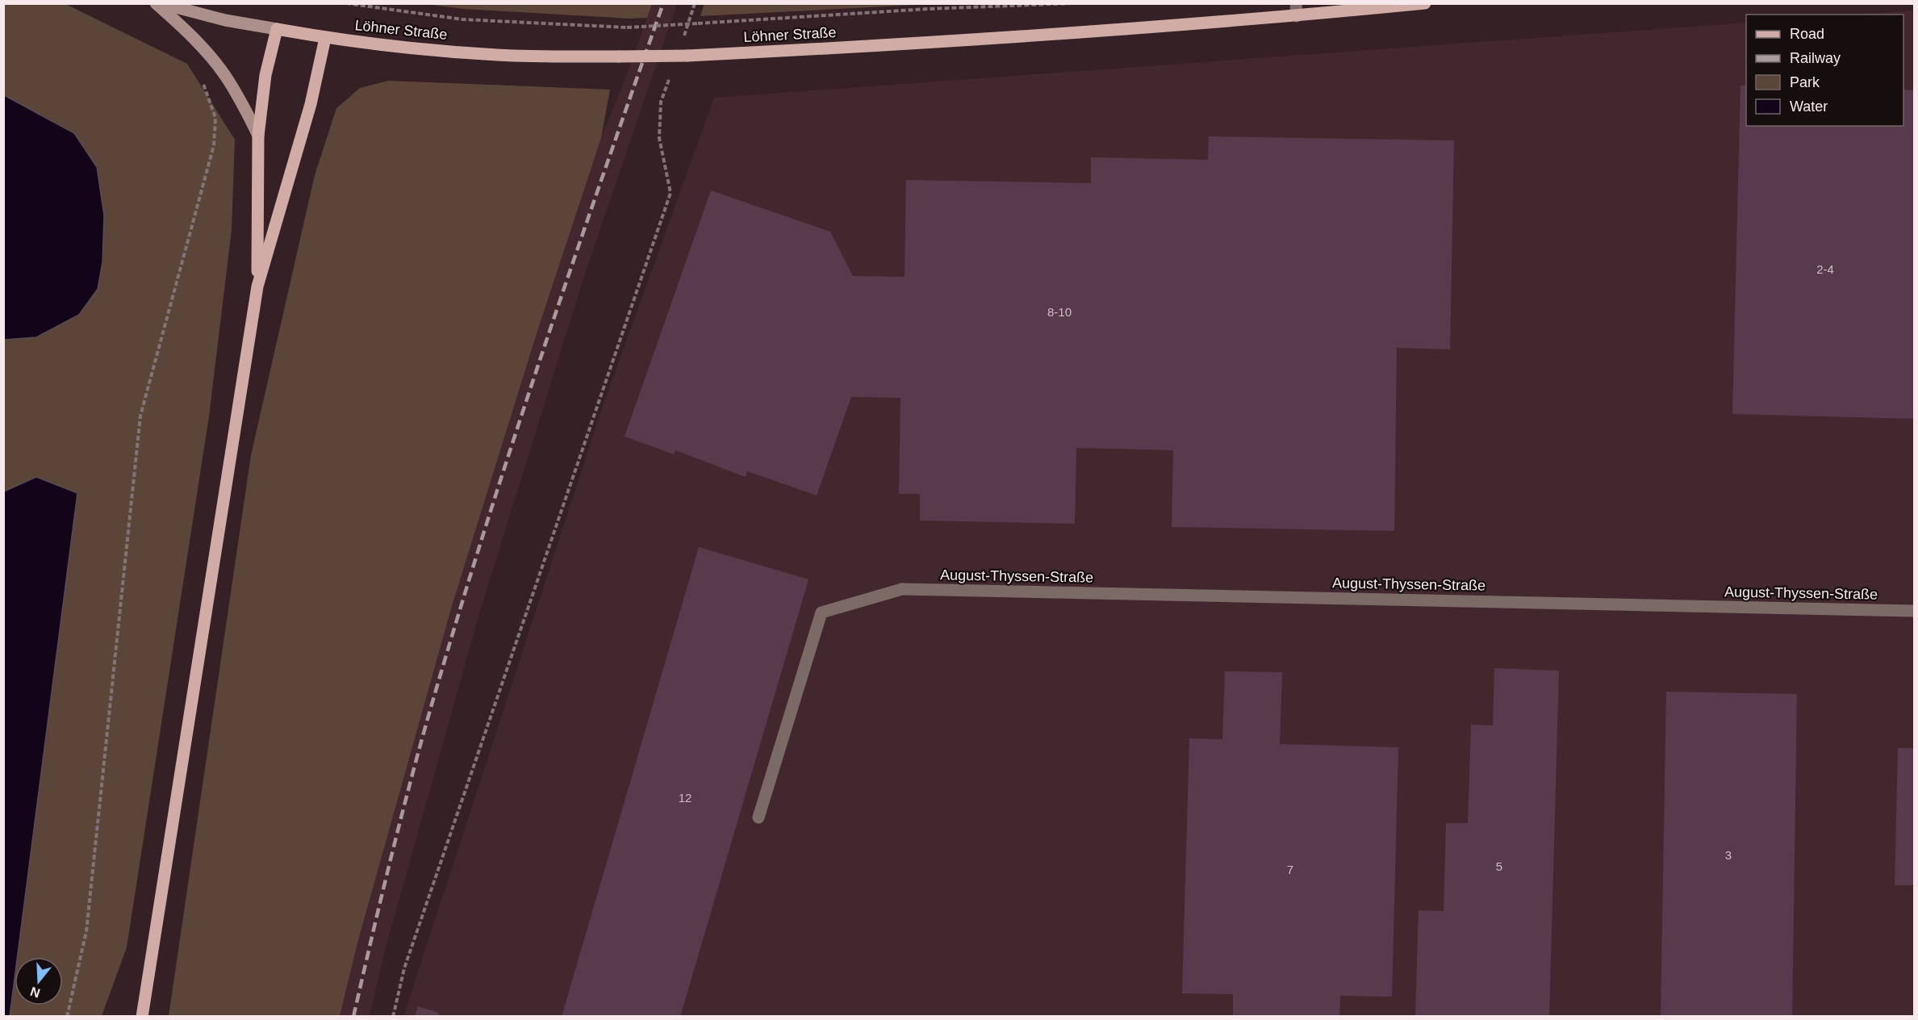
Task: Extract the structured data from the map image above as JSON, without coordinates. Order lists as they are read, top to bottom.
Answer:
{
  "streets": {
    "main road": ["Löhner Straße"],
    "street": ["August-Thyssen-Straße"]
  },
  "house_numbers": [
    "2-4",
    "8-10",
    "12",
    "3",
    "5",
    "7"
  ],
  "legend": [
    "Road",
    "Railway",
    "Park",
    "Water"
  ],
  "north": "bottom"
}
